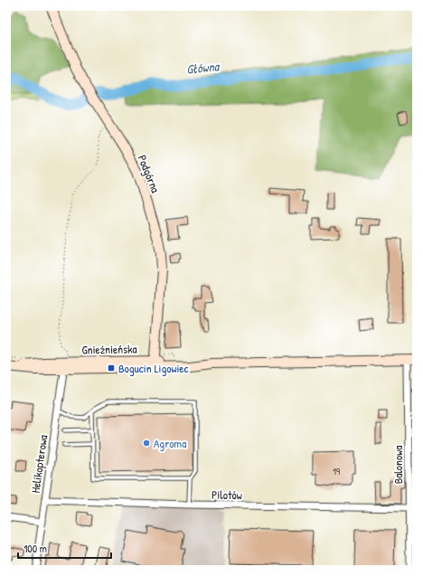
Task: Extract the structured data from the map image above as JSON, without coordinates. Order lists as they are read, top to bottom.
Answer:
{
  "streets": {
    "main road": ["Podgórna", "Gnieźnieńska"],
    "street": ["Helikopterowa", "Balonowa", "Pilotów"]
  },
  "crossings": [
    ["Podgórna", "Gnieźnieńska"],
    ["Gnieźnieńska", "Helikopterowa"],
    ["Gnieźnieńska", "Balonowa"],
    ["Helikopterowa", "Pilotów"],
    ["Balonowa", "Pilotów"]
  ],
  "water": ["Główna"],
  "places": {
    "transit": ["Bogucin Ligowiec"],
    "other": ["Agroma"]
  },
  "house_numbers": ["19"],
  "scale_bar": "100 m"
}
